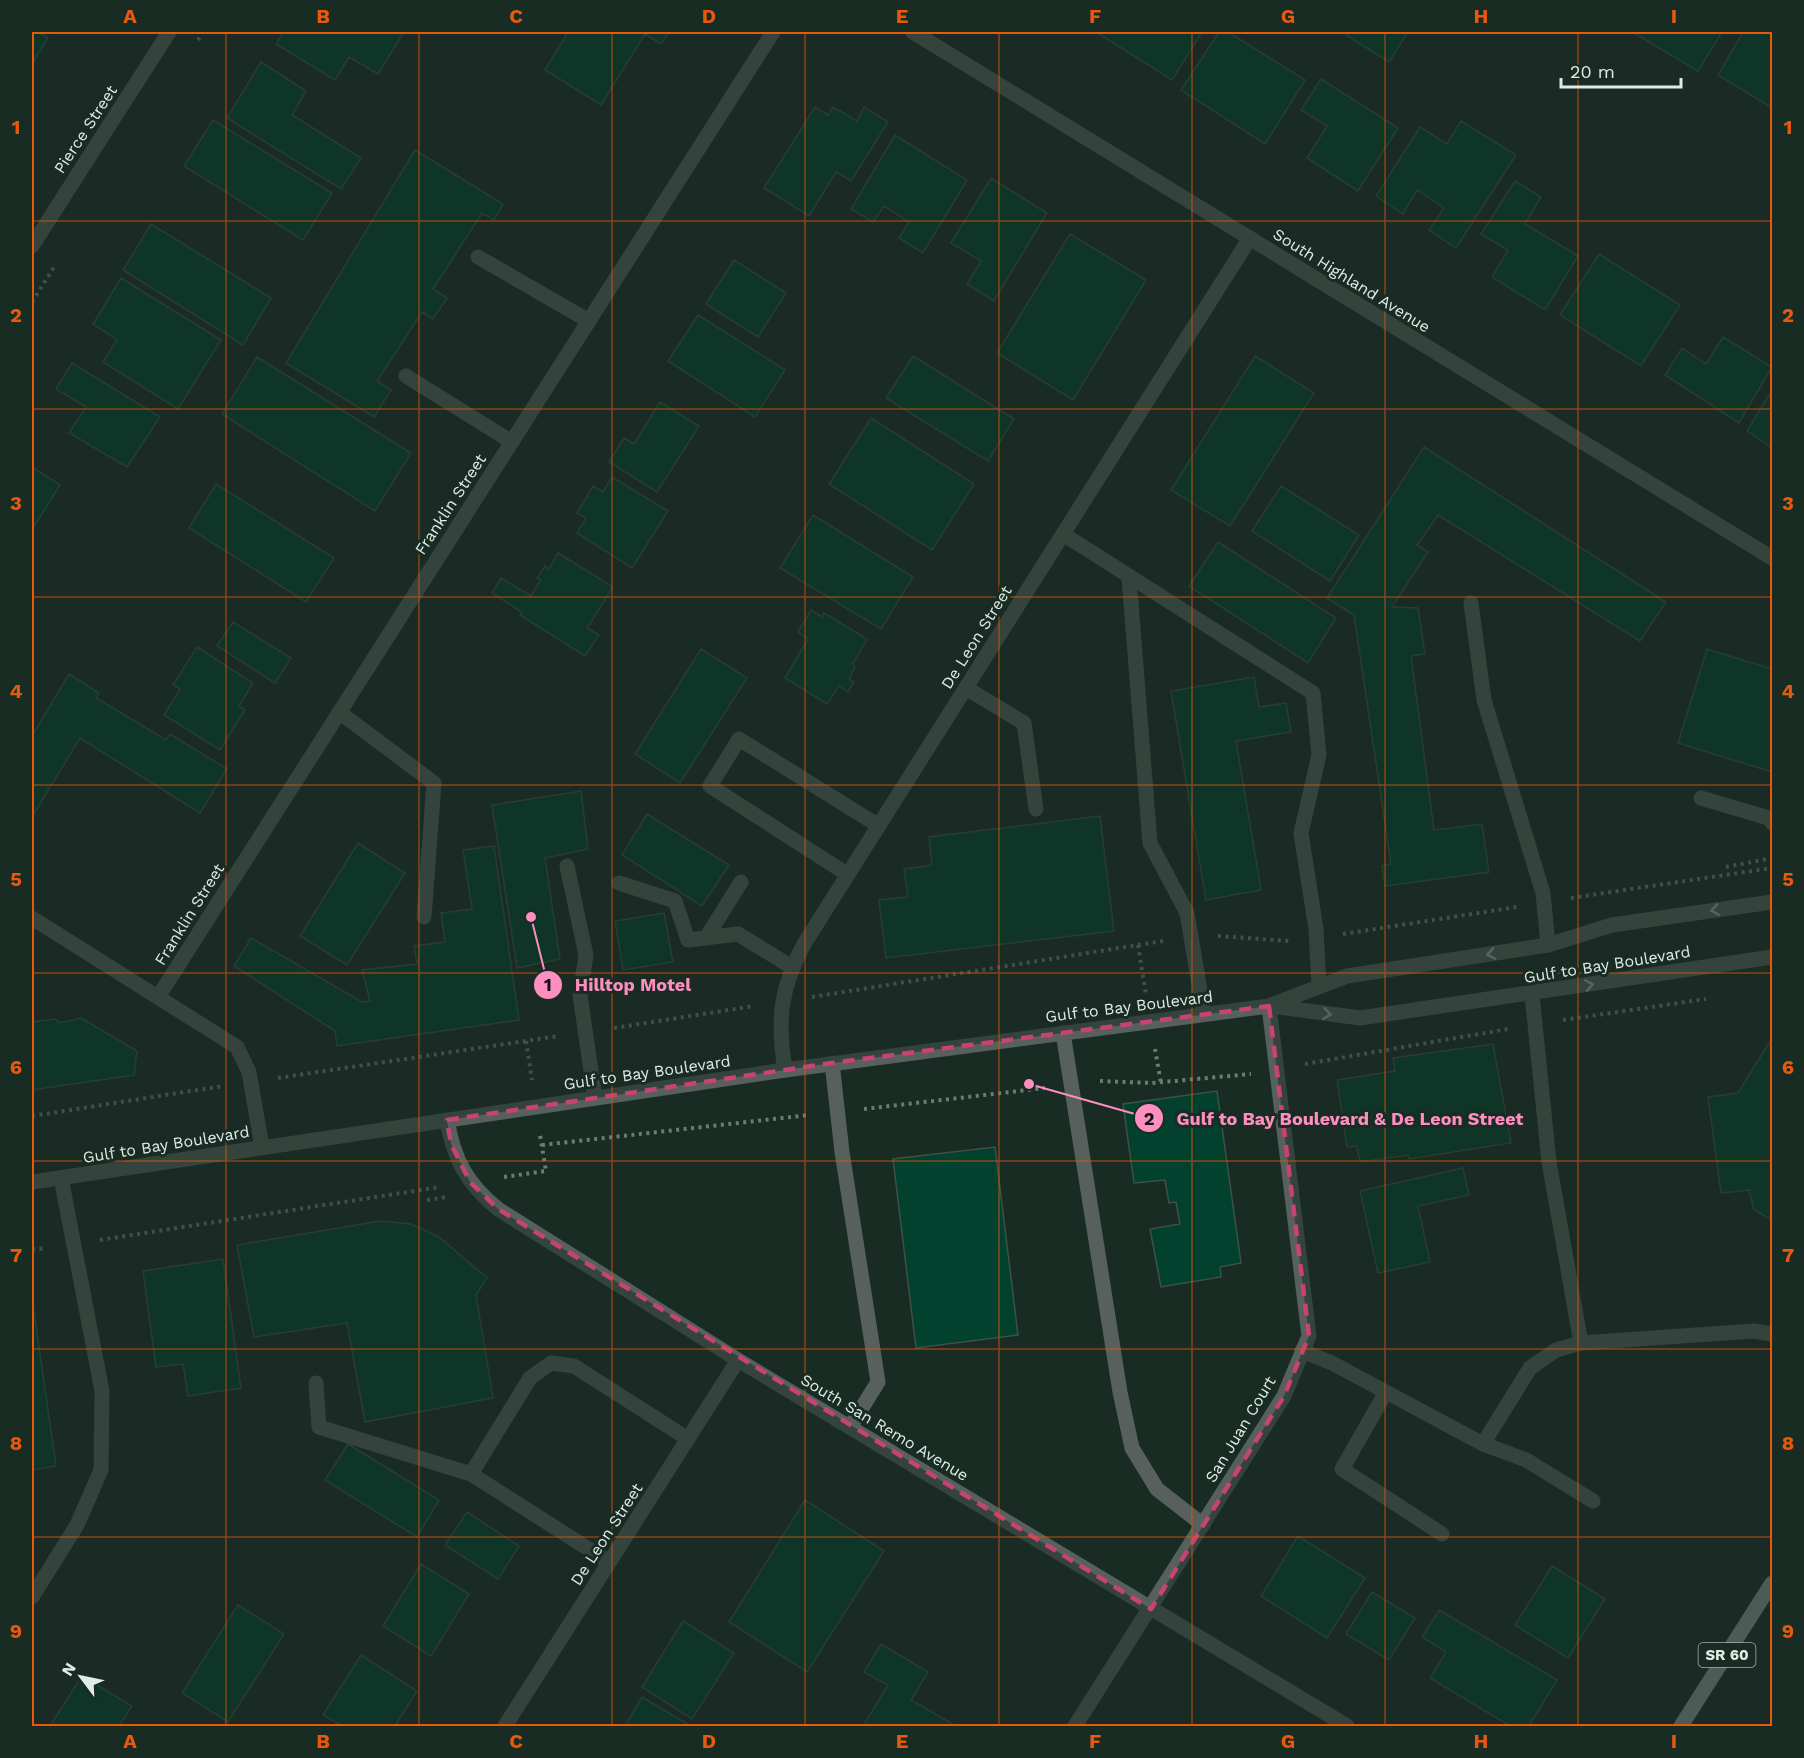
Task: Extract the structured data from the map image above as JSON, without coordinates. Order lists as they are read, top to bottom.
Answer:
{
  "streets": {
    "main road": ["SR 60"],
    "street": [
      "Pierce Street",
      "South Highland Avenue",
      "Franklin Street",
      "De Leon Street",
      "Gulf to Bay Boulevard",
      "South San Remo Avenue",
      "San Juan Court"
    ]
  },
  "crossings": [
    ["South Highland Avenue", "De Leon Street"],
    ["De Leon Street", "Gulf to Bay Boulevard"],
    ["De Leon Street", "South San Remo Avenue"],
    ["Gulf to Bay Boulevard", "South San Remo Avenue"],
    ["Gulf to Bay Boulevard", "San Juan Court"],
    ["South San Remo Avenue", "San Juan Court"]
  ],
  "places": ["Hilltop Motel", "Gulf to Bay Boulevard & De Leon Street"],
  "scale_bar": "20 m",
  "north": "top left",
  "grid": {
    "columns": [
      "A",
      "B",
      "C",
      "D",
      "E",
      "F",
      "G",
      "H",
      "I"
    ],
    "rows": [
      "1",
      "2",
      "3",
      "4",
      "5",
      "6",
      "7",
      "8",
      "9"
    ]
  }
}
